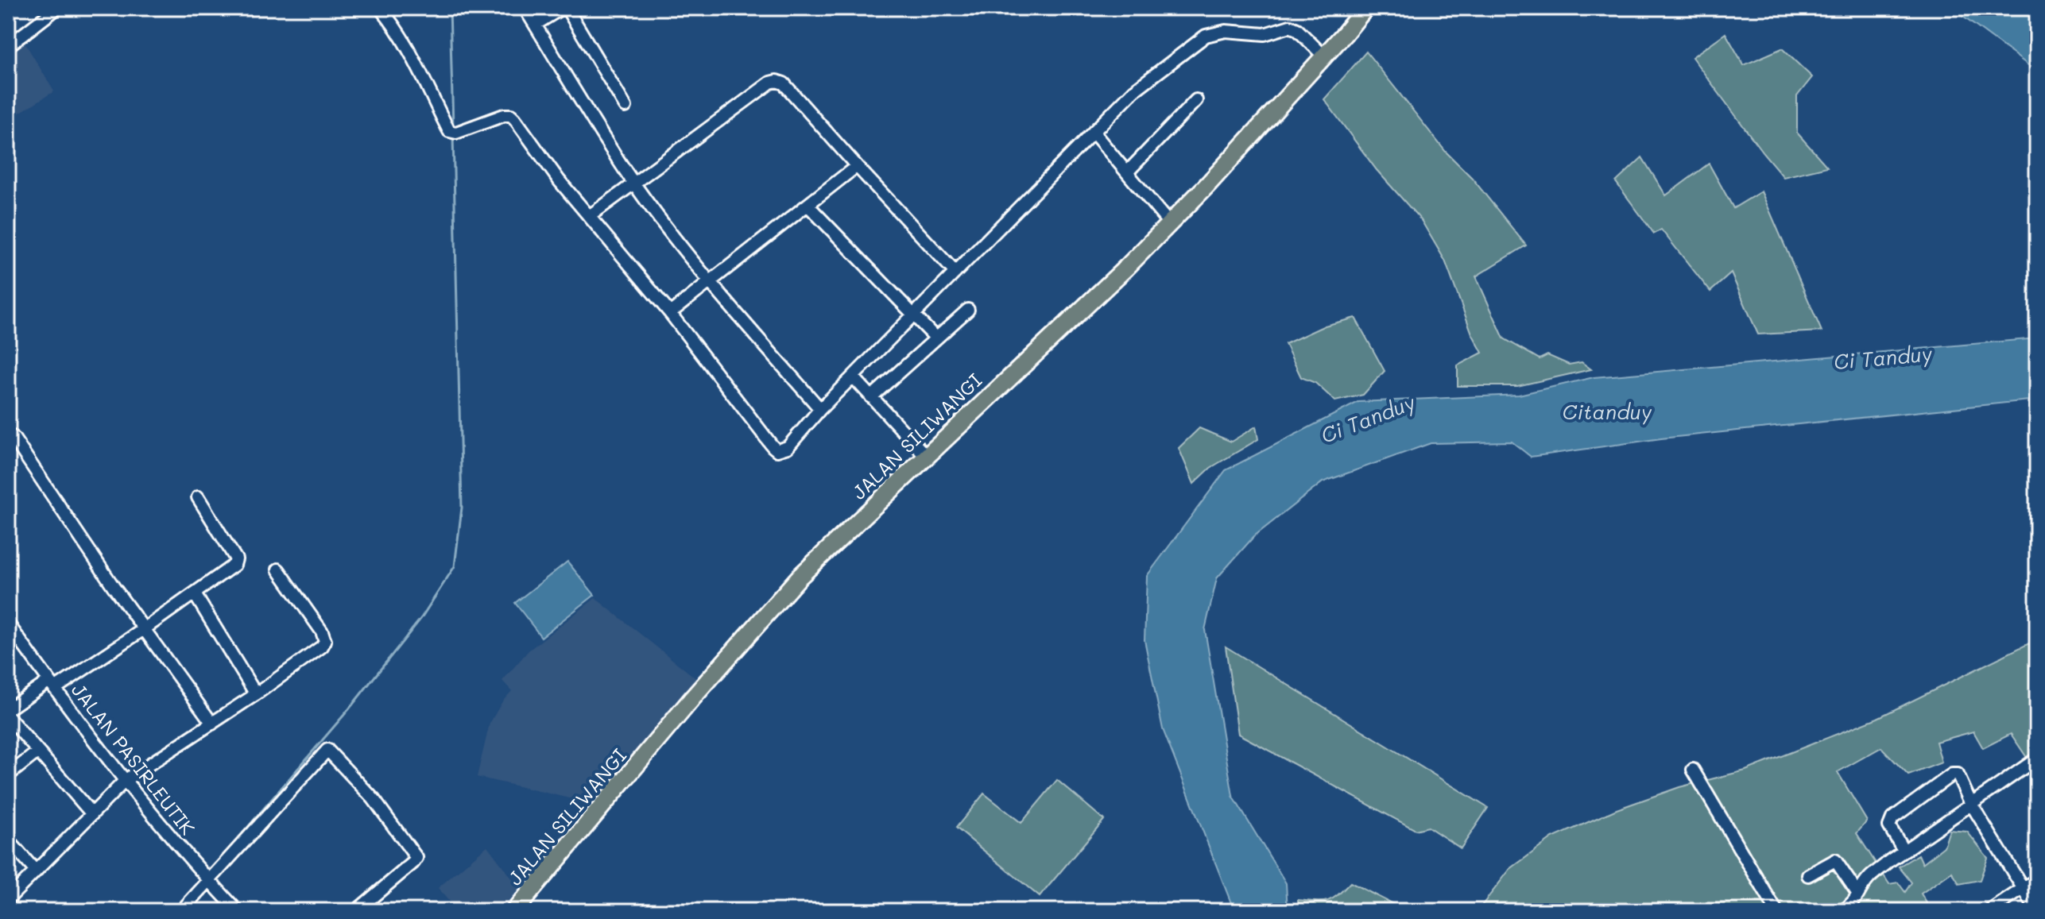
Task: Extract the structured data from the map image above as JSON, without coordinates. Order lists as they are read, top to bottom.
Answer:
{
  "streets": {
    "highway": ["JALAN SILIWANGI"],
    "street": ["JALAN PASIRLEUTIK"]
  },
  "water": ["Ci Tanduy", "Citanduy"]
}
